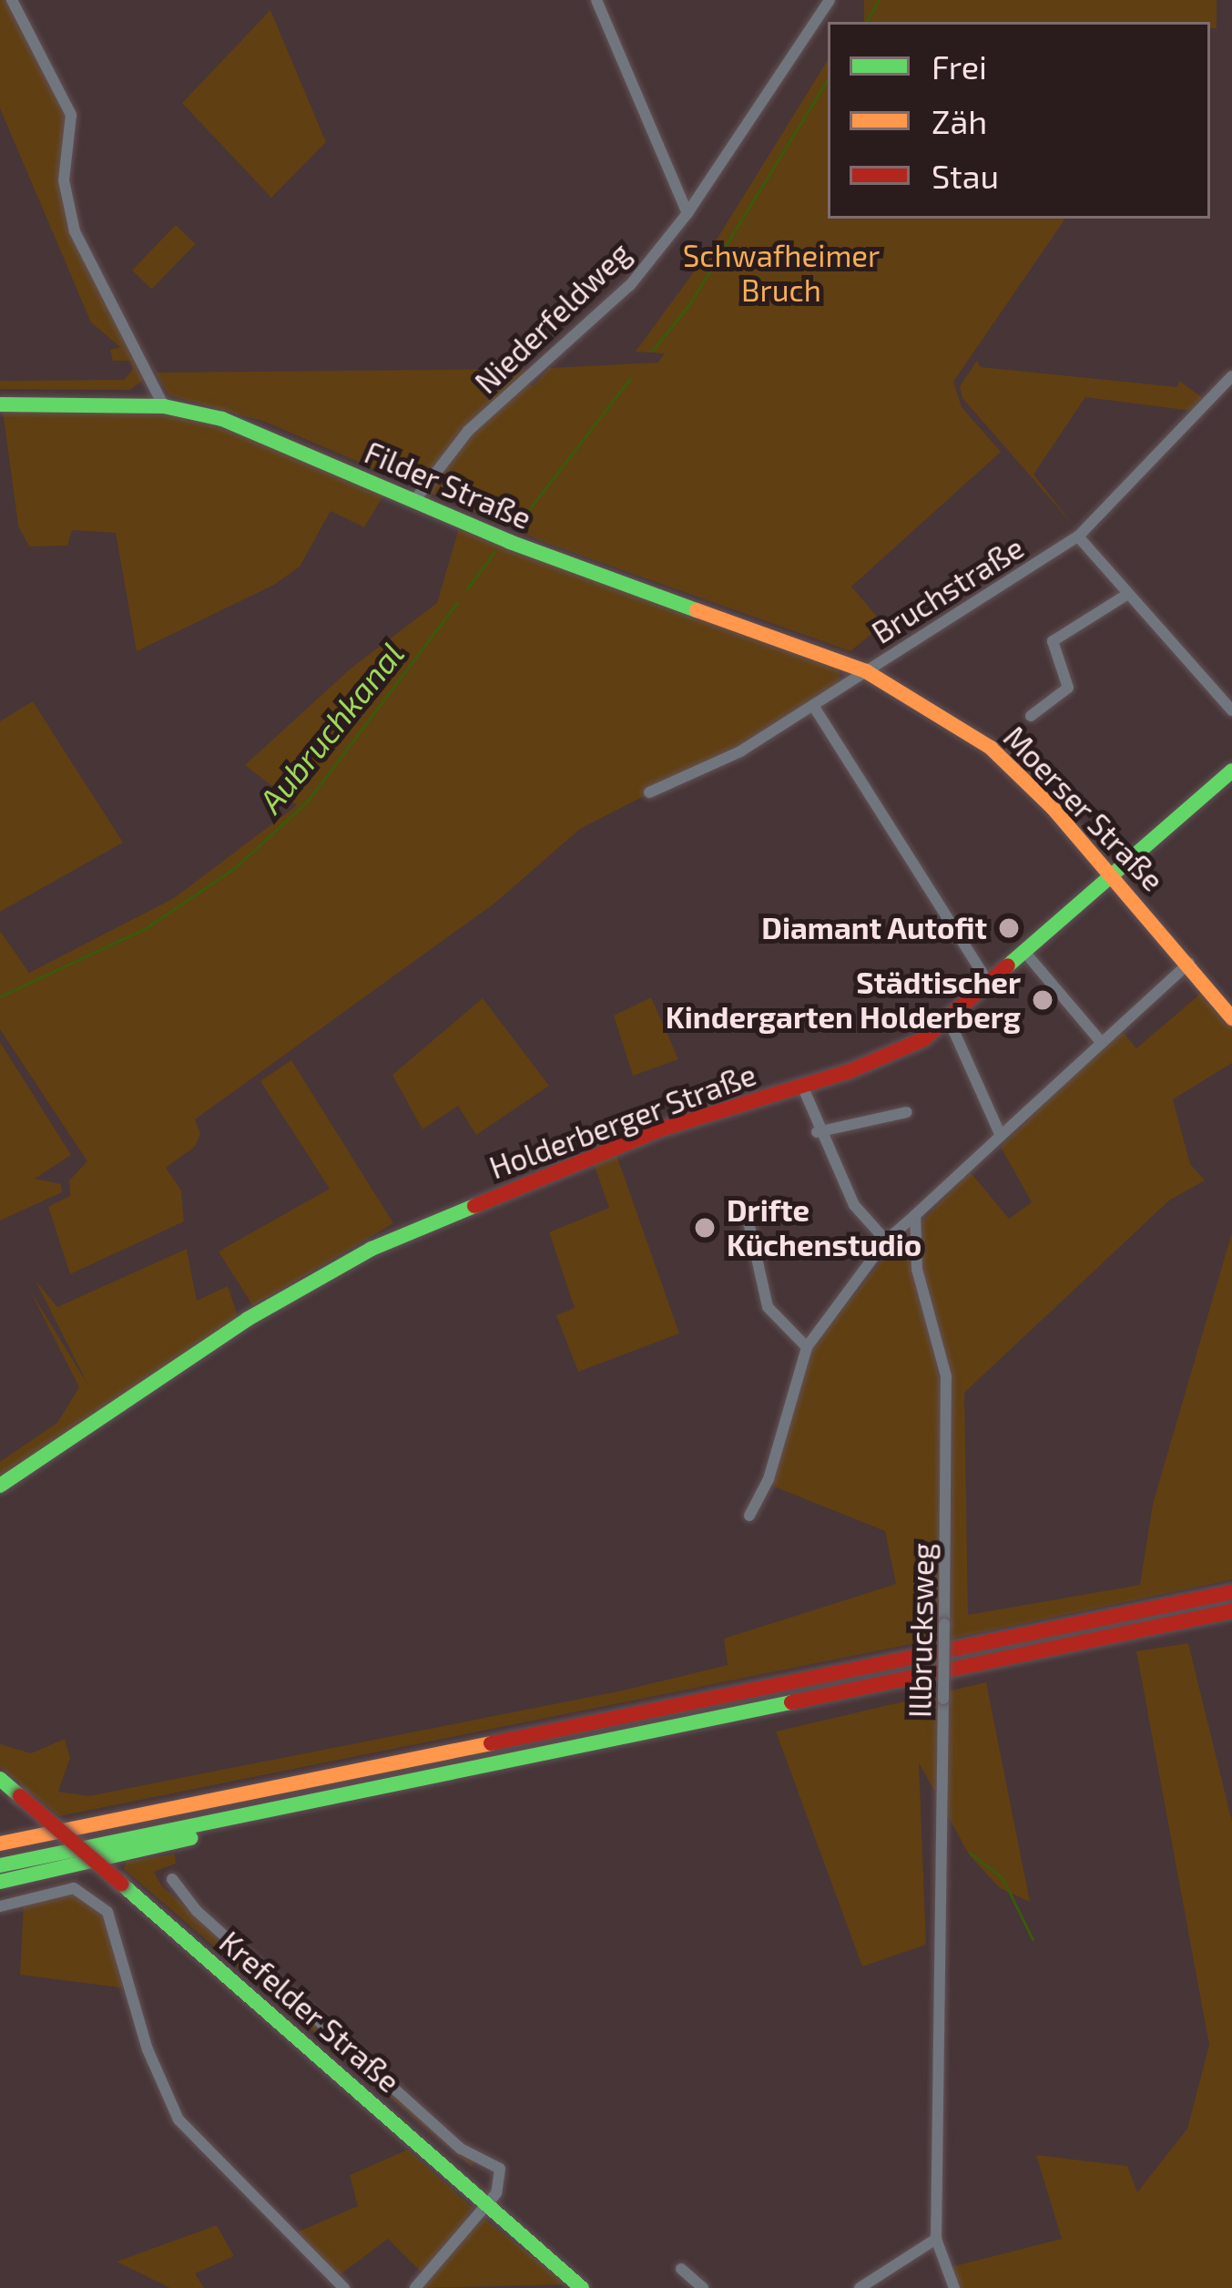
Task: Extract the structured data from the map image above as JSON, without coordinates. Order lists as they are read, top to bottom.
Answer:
{
  "streets": {
    "main road": [
      "Filder Straße",
      "Moerser Straße",
      "Holderberger Straße",
      "Krefelder Straße"
    ],
    "street": ["Niederfeldweg", "Bruchstraße", "Illbrucksweg"]
  },
  "crossings": [
    ["Niederfeldweg", "Filder Straße"],
    ["Filder Straße", "Bruchstraße"],
    ["Filder Straße", "Moerser Straße"],
    ["Bruchstraße", "Moerser Straße"],
    ["Moerser Straße", "Holderberger Straße"]
  ],
  "water": ["Aubruchkanal"],
  "parks": ["Schwafheimer Bruch"],
  "places": ["Diamant Autofit", "Städtischer Kindergarten Holderberg", "Drifte Küchenstudio"],
  "legend": ["Frei", "Zäh", "Stau"]
}
